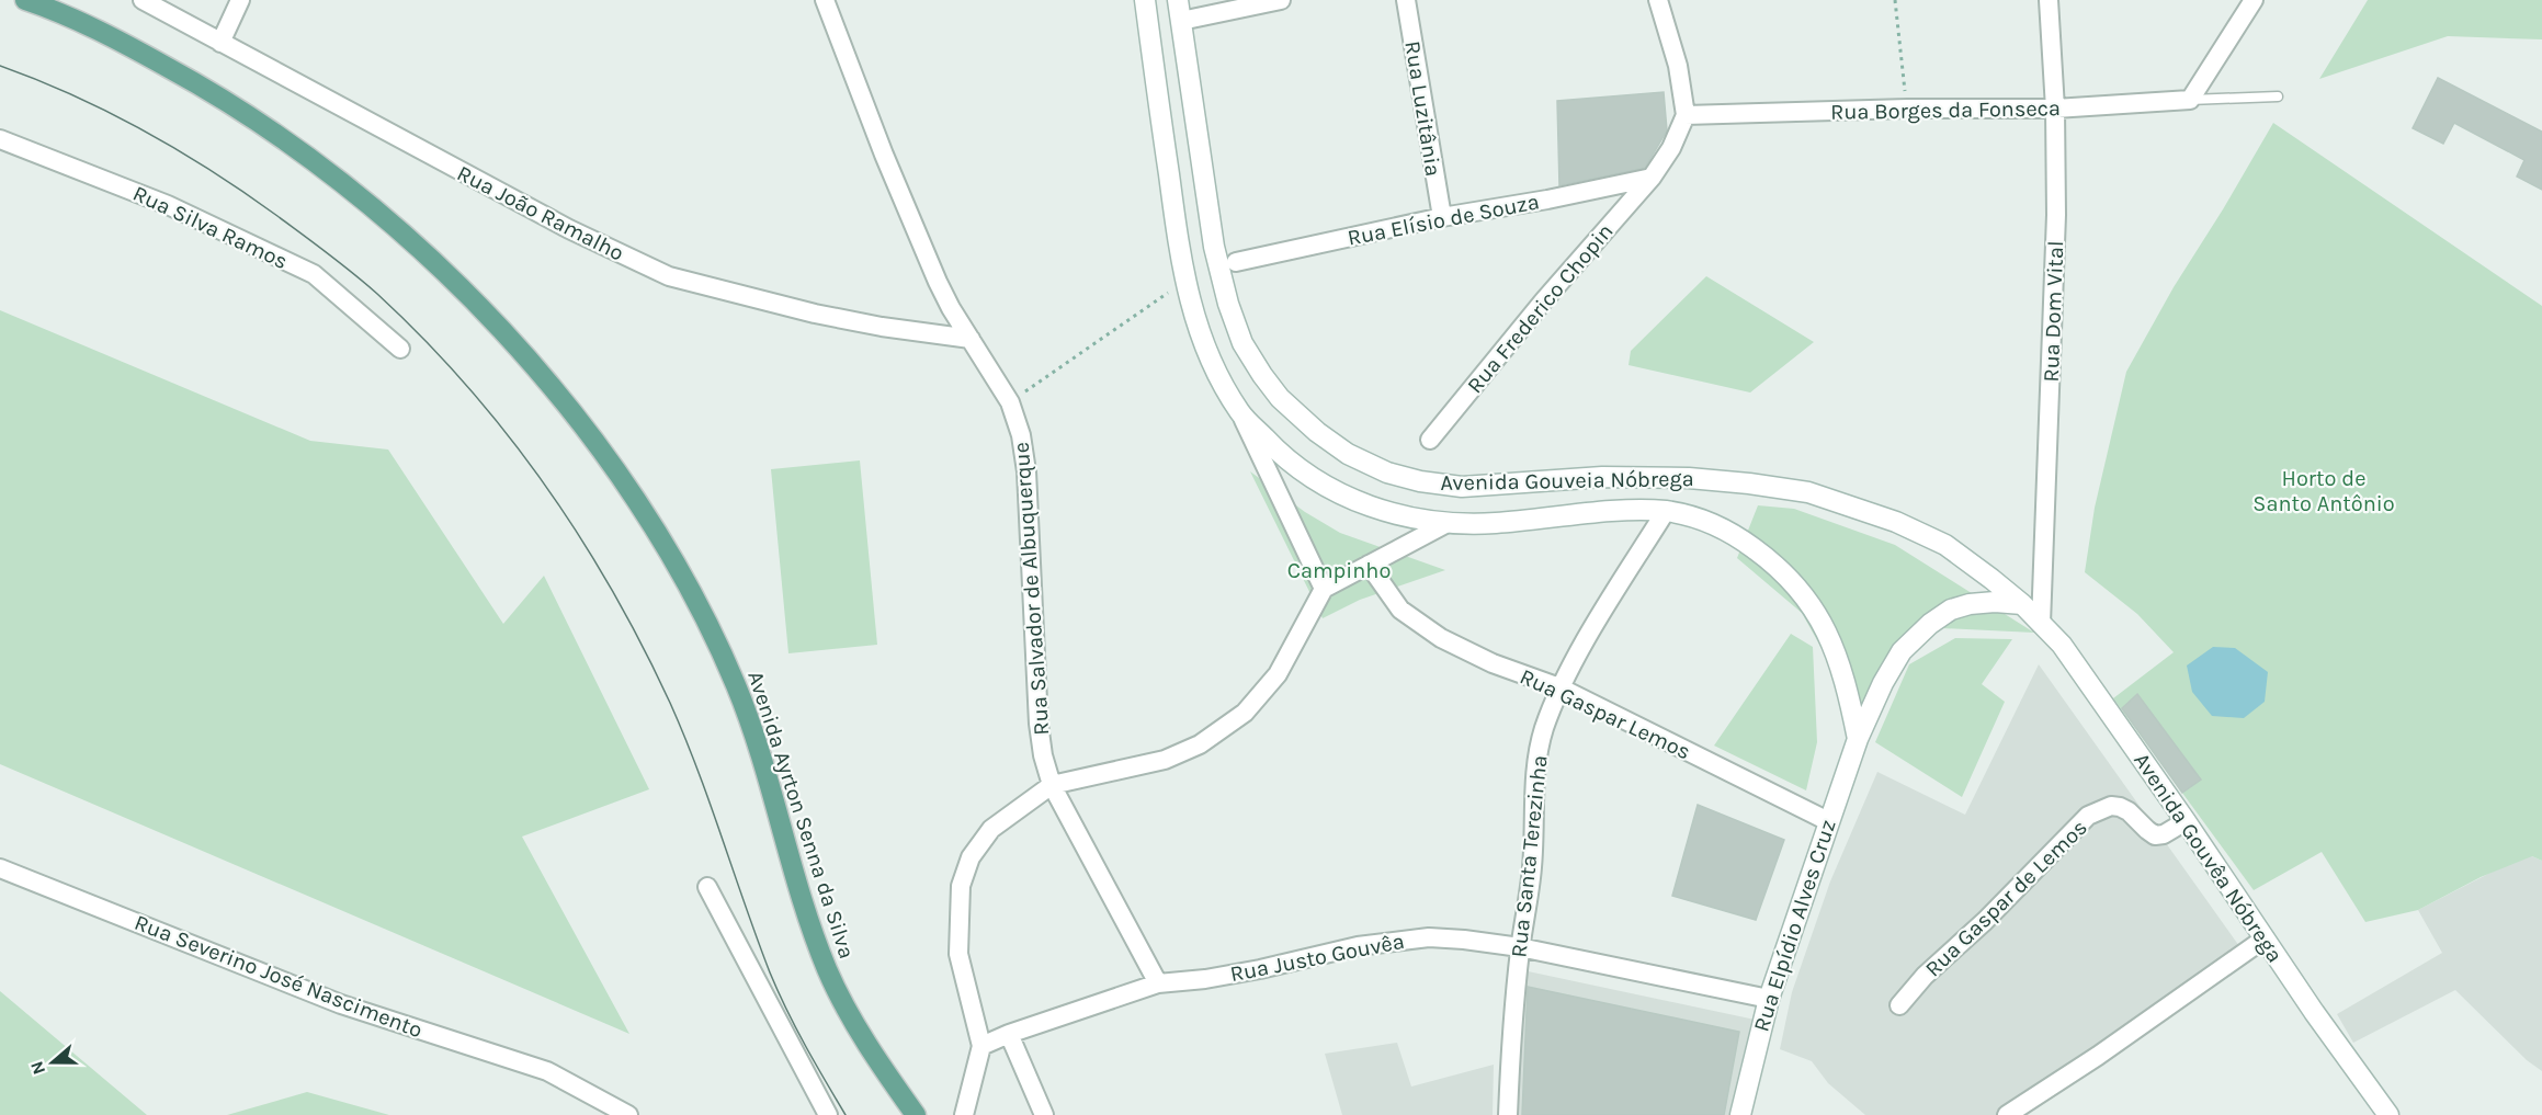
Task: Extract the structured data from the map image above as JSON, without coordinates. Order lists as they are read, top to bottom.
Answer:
{
  "streets": {
    "main road": ["Avenida Ayrton Senna da Silva"],
    "street": [
      "Rua Luzitânia",
      "Rua Borges da Fonseca",
      "Rua João Ramalho",
      "Rua Elísio de Souza",
      "Rua Silva Ramos",
      "Rua Frederico Chopin",
      "Rua Dom Vital",
      "Avenida Gouveia Nóbrega",
      "Rua Salvador de Albuquerque",
      "Rua Gaspar Lemos",
      "Rua Santa Terezinha",
      "Avenida Gouvêa Nóbrega",
      "Rua Gaspar de Lemos",
      "Rua Elpídio Alves Cruz",
      "Rua Justo Gouvêa",
      "Rua Severino José Nascimento"
    ]
  },
  "crossings": [
    ["Rua Luzitânia", "Rua Elísio de Souza"],
    ["Rua Borges da Fonseca", "Rua Dom Vital"],
    ["Rua João Ramalho", "Rua Salvador de Albuquerque"],
    ["Rua Elísio de Souza", "Rua Frederico Chopin"],
    ["Rua Dom Vital", "Avenida Gouvêa Nóbrega"],
    ["Avenida Gouveia Nóbrega", "Rua Santa Terezinha"],
    ["Avenida Gouveia Nóbrega", "Avenida Gouvêa Nóbrega"],
    ["Avenida Gouveia Nóbrega", "Rua Elpídio Alves Cruz"],
    ["Rua Salvador de Albuquerque", "Rua Justo Gouvêa"],
    ["Rua Gaspar Lemos", "Rua Santa Terezinha"],
    ["Rua Gaspar Lemos", "Rua Elpídio Alves Cruz"],
    ["Rua Santa Terezinha", "Rua Justo Gouvêa"],
    ["Avenida Gouvêa Nóbrega", "Rua Gaspar de Lemos"],
    ["Rua Elpídio Alves Cruz", "Rua Justo Gouvêa"]
  ],
  "parks": ["Horto de Santo Antônio", "Campinho"],
  "north": "left"
}
